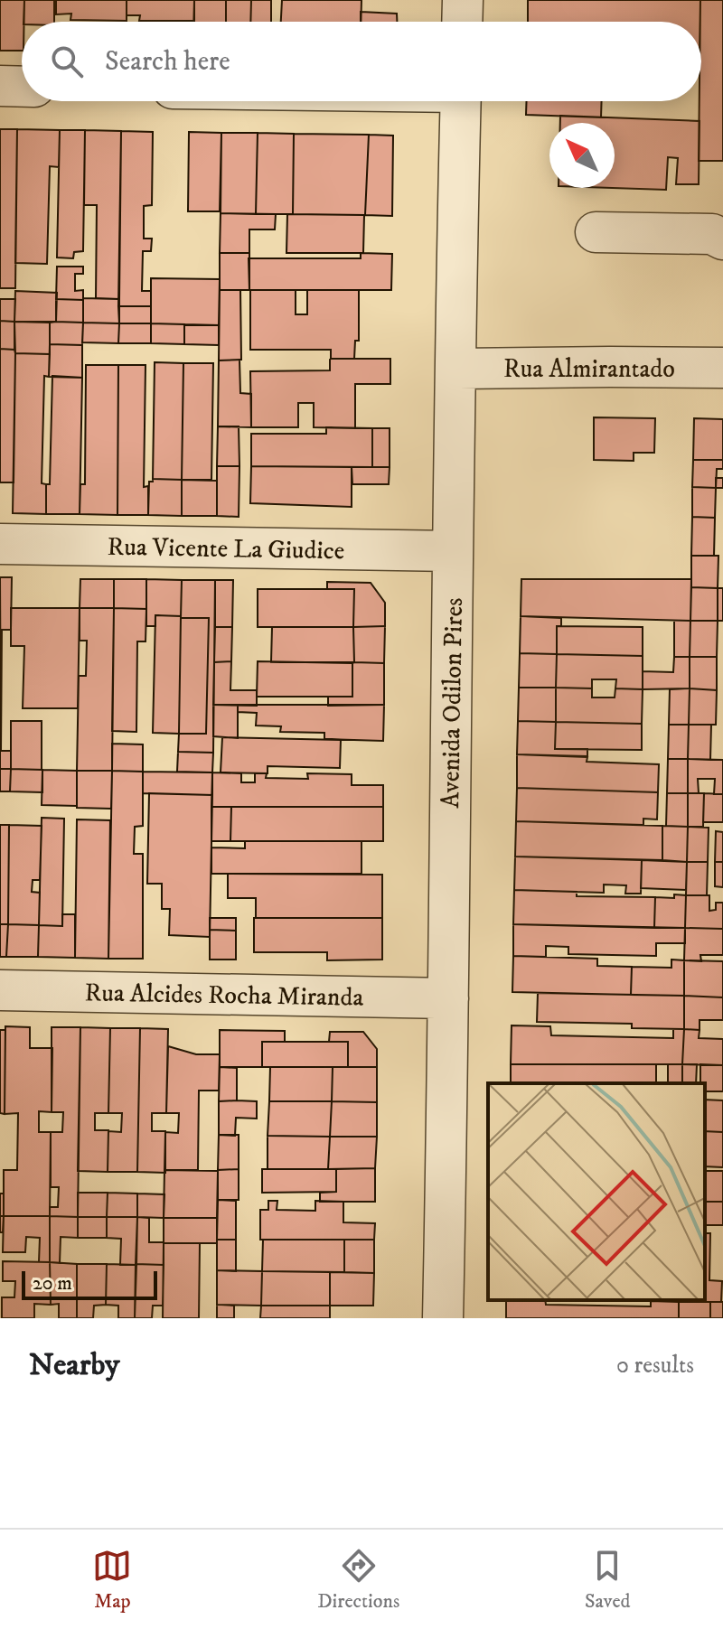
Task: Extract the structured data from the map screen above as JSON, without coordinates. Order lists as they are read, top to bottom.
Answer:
{
  "streets": {
    "street": [
      "Rua Almirantado",
      "Rua Vicente La Giudice",
      "Avenida Odilon Pires",
      "Rua Alcides Rocha Miranda"
    ]
  },
  "crossings": [
    ["Rua Almirantado", "Avenida Odilon Pires"],
    ["Rua Vicente La Giudice", "Avenida Odilon Pires"],
    ["Avenida Odilon Pires", "Rua Alcides Rocha Miranda"]
  ],
  "scale_bar": "20 m",
  "north": "top left",
  "page": {
    "search": "Search here",
    "scale": "20 m",
    "heading": ["Nearby", "0 results"],
    "nav": ["Map", "Directions", "Saved"]
  }
}
